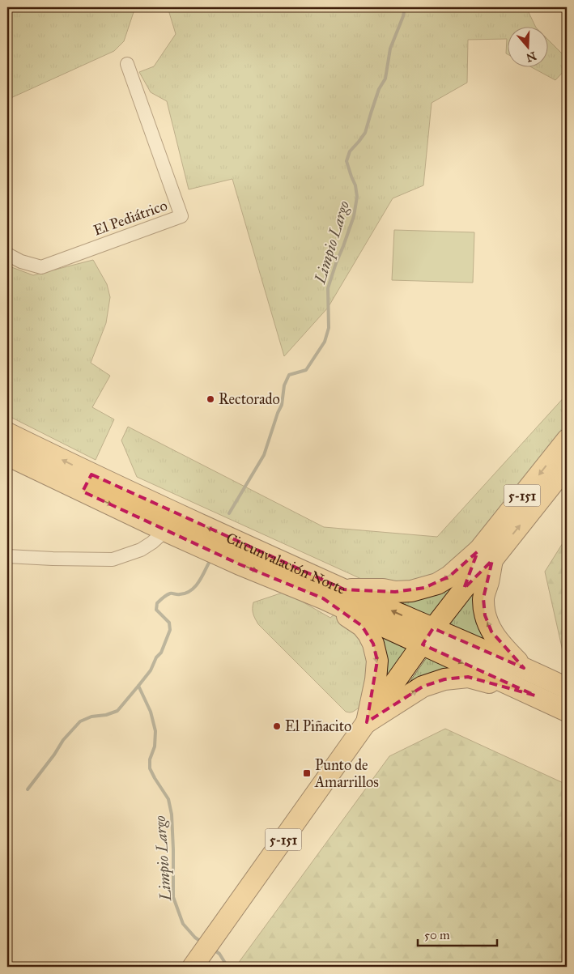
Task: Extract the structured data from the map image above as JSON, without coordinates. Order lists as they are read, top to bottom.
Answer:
{
  "streets": {
    "highway": ["Circunvalación Norte"],
    "main road": ["5-151"],
    "street": ["El Pediátrico"]
  },
  "crossings": [
    ["5-151", "Circunvalación Norte"]
  ],
  "water": ["Limpio Largo"],
  "places": {
    "other": ["Rectorado", "El Piñacito"],
    "transit": ["Punto de Amarrillos"]
  },
  "scale_bar": "50 m",
  "north": "bottom"
}
